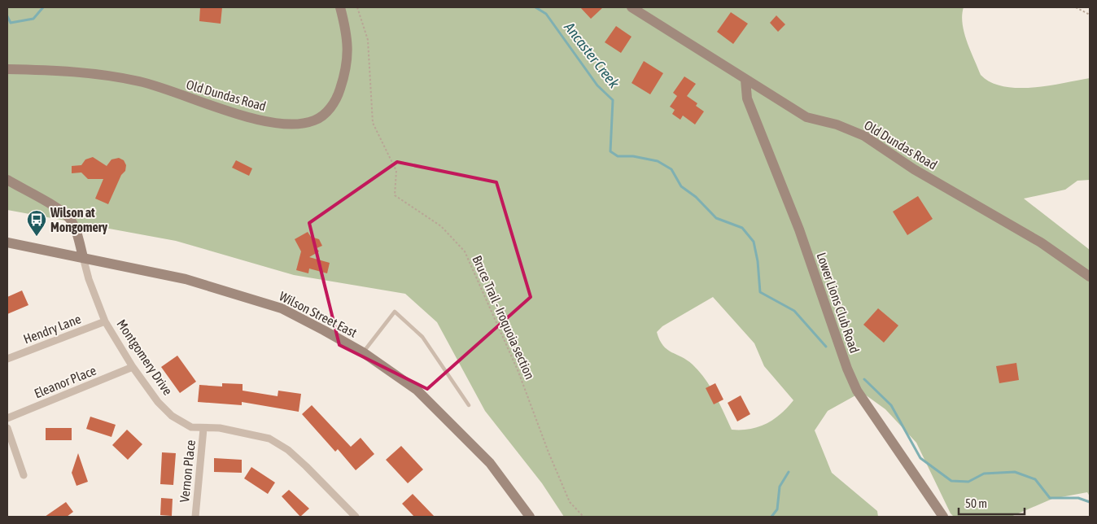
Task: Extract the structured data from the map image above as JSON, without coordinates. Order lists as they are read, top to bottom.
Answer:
{
  "streets": {
    "street": [
      "Old Dundas Road",
      "Lower Lions Club Road",
      "Wilson Street East",
      "Hendry Lane",
      "Montgomery Drive",
      "Eleanor Place",
      "Vernon Place"
    ],
    "path": ["Bruce Trail - Iroquoia section"]
  },
  "crossings": [
    ["Old Dundas Road", "Lower Lions Club Road"],
    ["Wilson Street East", "Montgomery Drive"],
    ["Hendry Lane", "Montgomery Drive"],
    ["Montgomery Drive", "Eleanor Place"],
    ["Montgomery Drive", "Vernon Place"]
  ],
  "water": ["Ancaster Creek"],
  "places": {
    "bus stop": ["Wilson at Mongomery"]
  },
  "scale_bar": "50 m"
}
